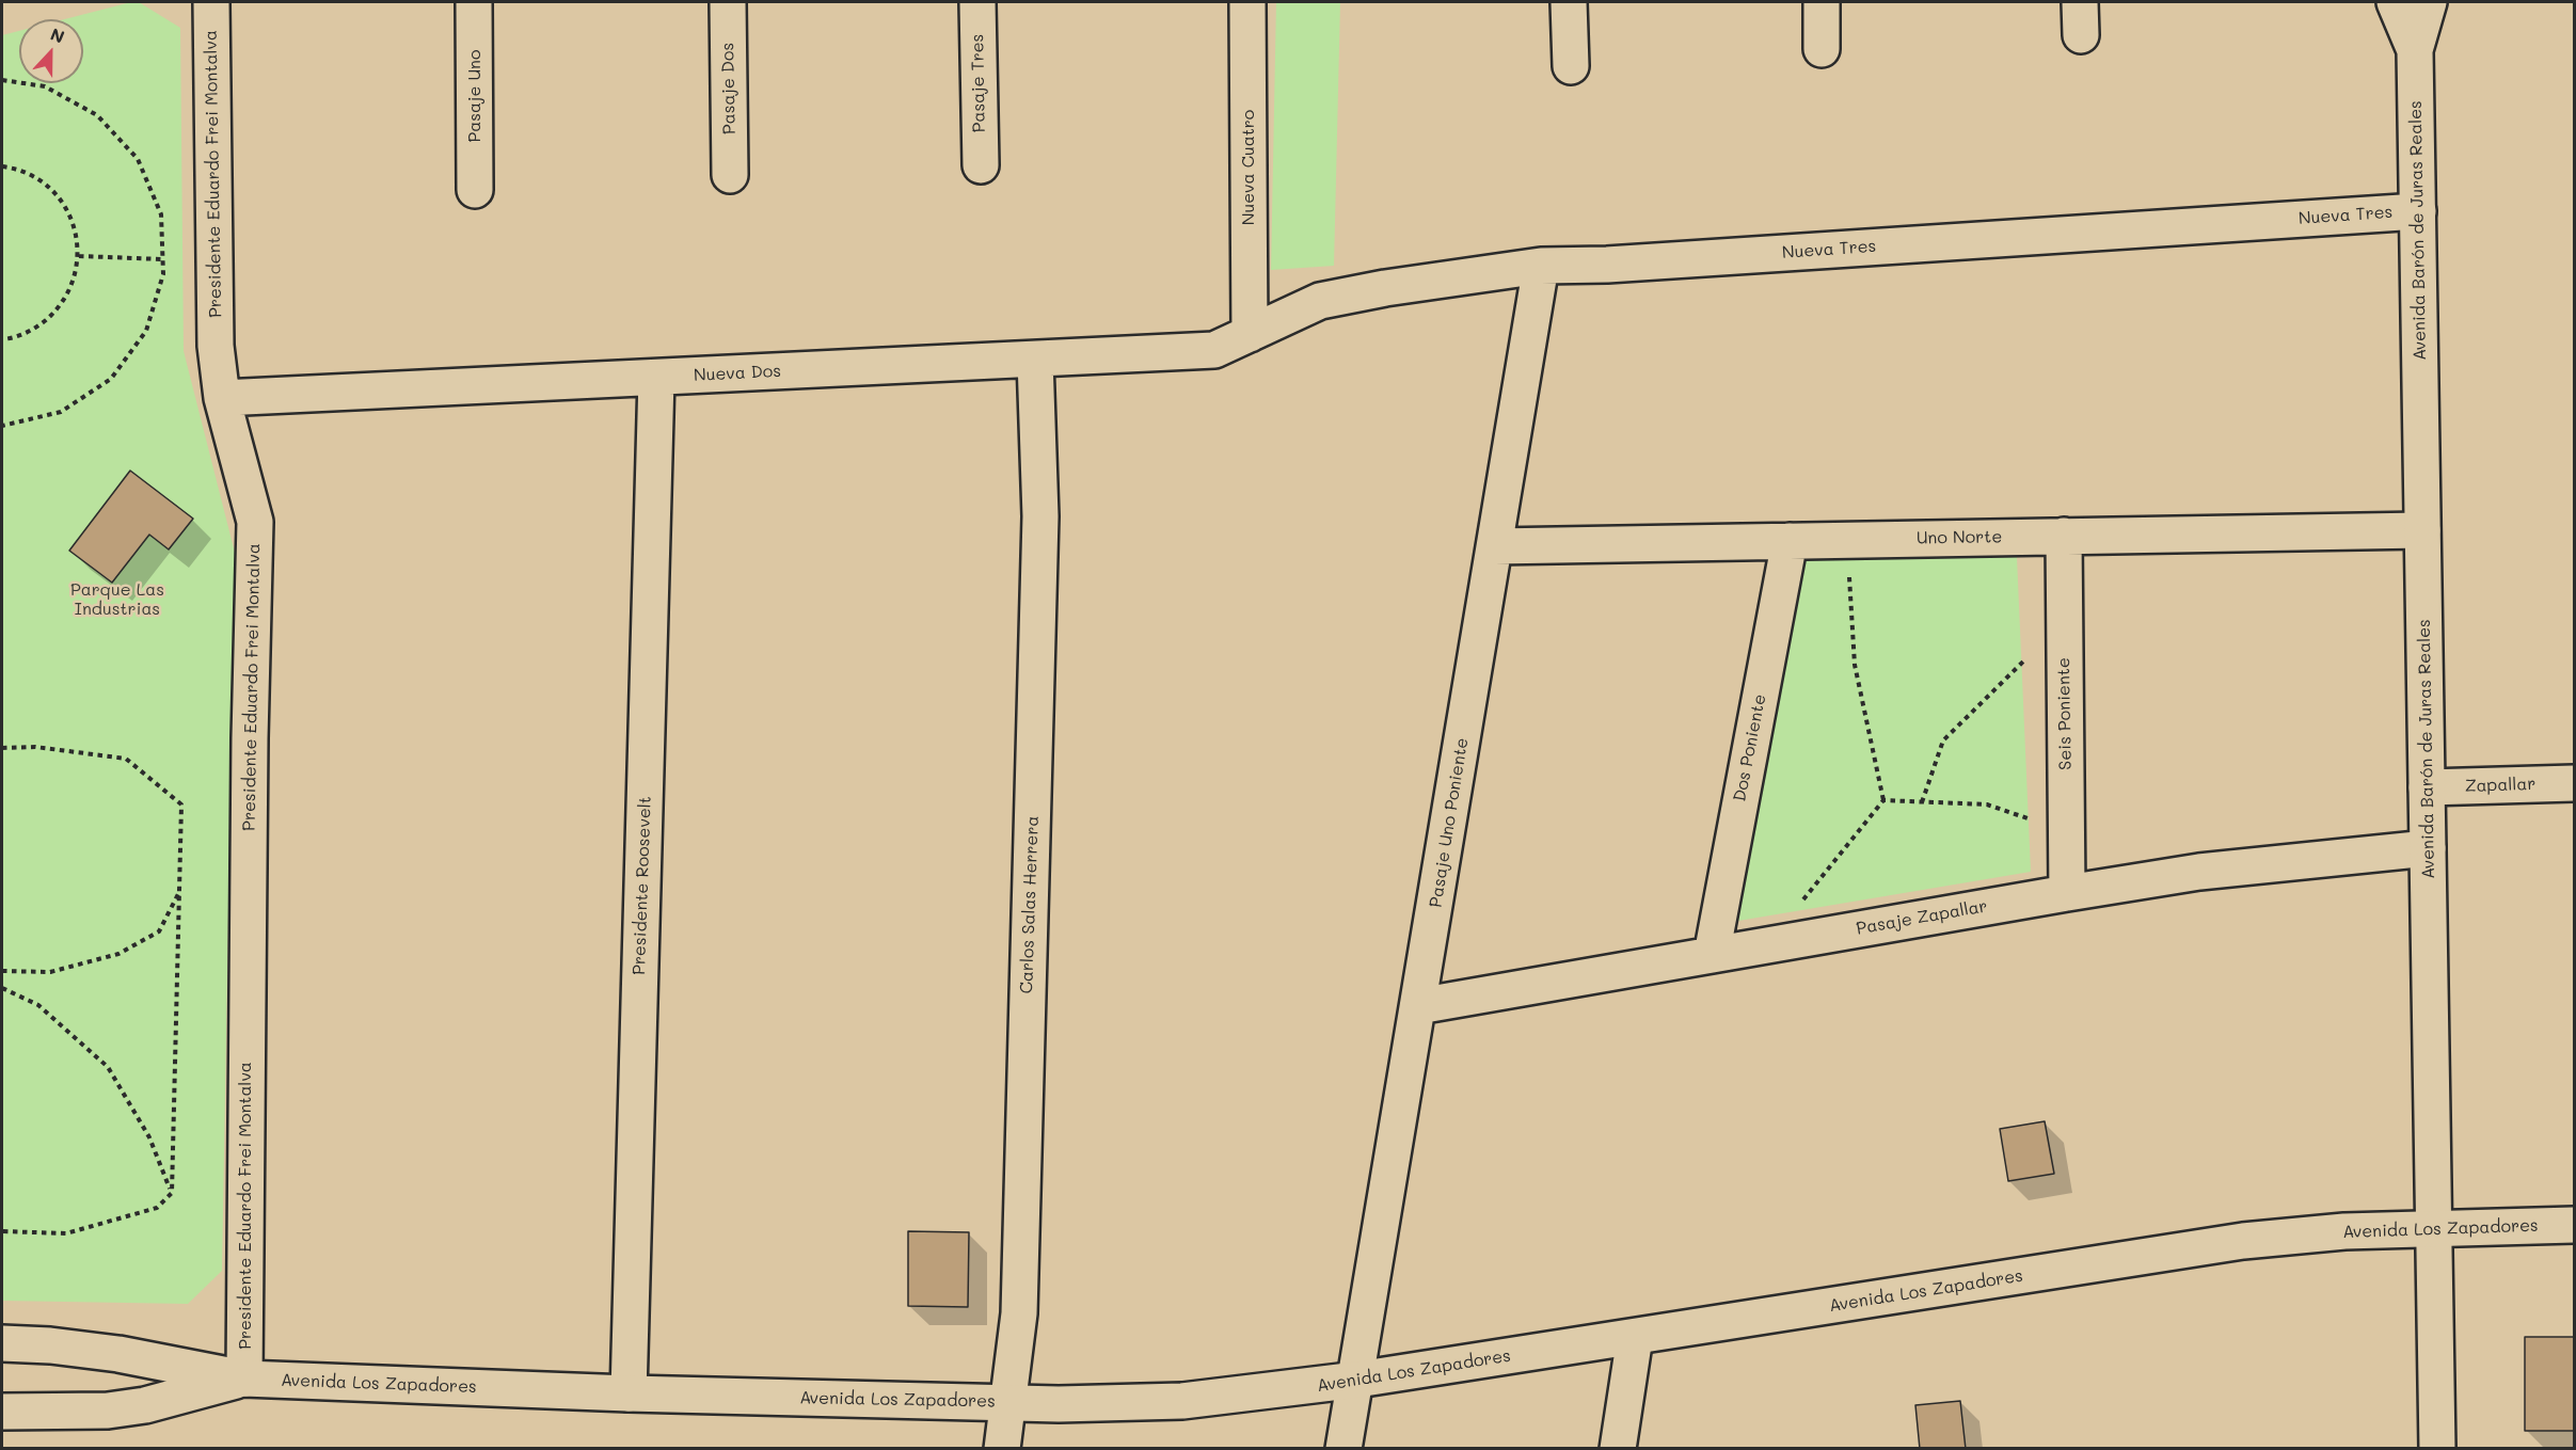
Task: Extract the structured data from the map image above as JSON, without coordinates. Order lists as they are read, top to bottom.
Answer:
{
  "streets": {
    "street": [
      "Pasaje Tres",
      "Pasaje Dos",
      "Pasaje Uno",
      "Nueva Cuatro",
      "Presidente Eduardo Frei Montalva",
      "Nueva Tres",
      "Avenida Barón de Juras Reales",
      "Nueva Dos",
      "Uno Norte",
      "Seis Poniente",
      "Dos Poniente",
      "Zapallar",
      "Pasaje Uno Poniente",
      "Presidente Roosevelt",
      "Carlos Salas Herrera",
      "Pasaje Zapallar",
      "Avenida Los Zapadores"
    ]
  },
  "crossings": [
    ["Nueva Cuatro", "Nueva Tres"],
    ["Nueva Cuatro", "Nueva Dos"],
    ["Presidente Eduardo Frei Montalva", "Nueva Dos"],
    ["Presidente Eduardo Frei Montalva", "Avenida Los Zapadores"],
    ["Nueva Tres", "Avenida Barón de Juras Reales"],
    ["Nueva Tres", "Nueva Dos"],
    ["Nueva Tres", "Pasaje Uno Poniente"],
    ["Avenida Barón de Juras Reales", "Uno Norte"],
    ["Avenida Barón de Juras Reales", "Zapallar"],
    ["Avenida Barón de Juras Reales", "Pasaje Zapallar"],
    ["Avenida Barón de Juras Reales", "Avenida Los Zapadores"],
    ["Nueva Dos", "Presidente Roosevelt"],
    ["Nueva Dos", "Carlos Salas Herrera"],
    ["Uno Norte", "Seis Poniente"],
    ["Uno Norte", "Dos Poniente"],
    ["Uno Norte", "Pasaje Uno Poniente"],
    ["Seis Poniente", "Pasaje Zapallar"],
    ["Dos Poniente", "Pasaje Zapallar"],
    ["Pasaje Uno Poniente", "Pasaje Zapallar"],
    ["Pasaje Uno Poniente", "Avenida Los Zapadores"],
    ["Presidente Roosevelt", "Avenida Los Zapadores"],
    ["Carlos Salas Herrera", "Avenida Los Zapadores"]
  ],
  "parks": ["Parque Las Industrias"],
  "north": "top"
}
